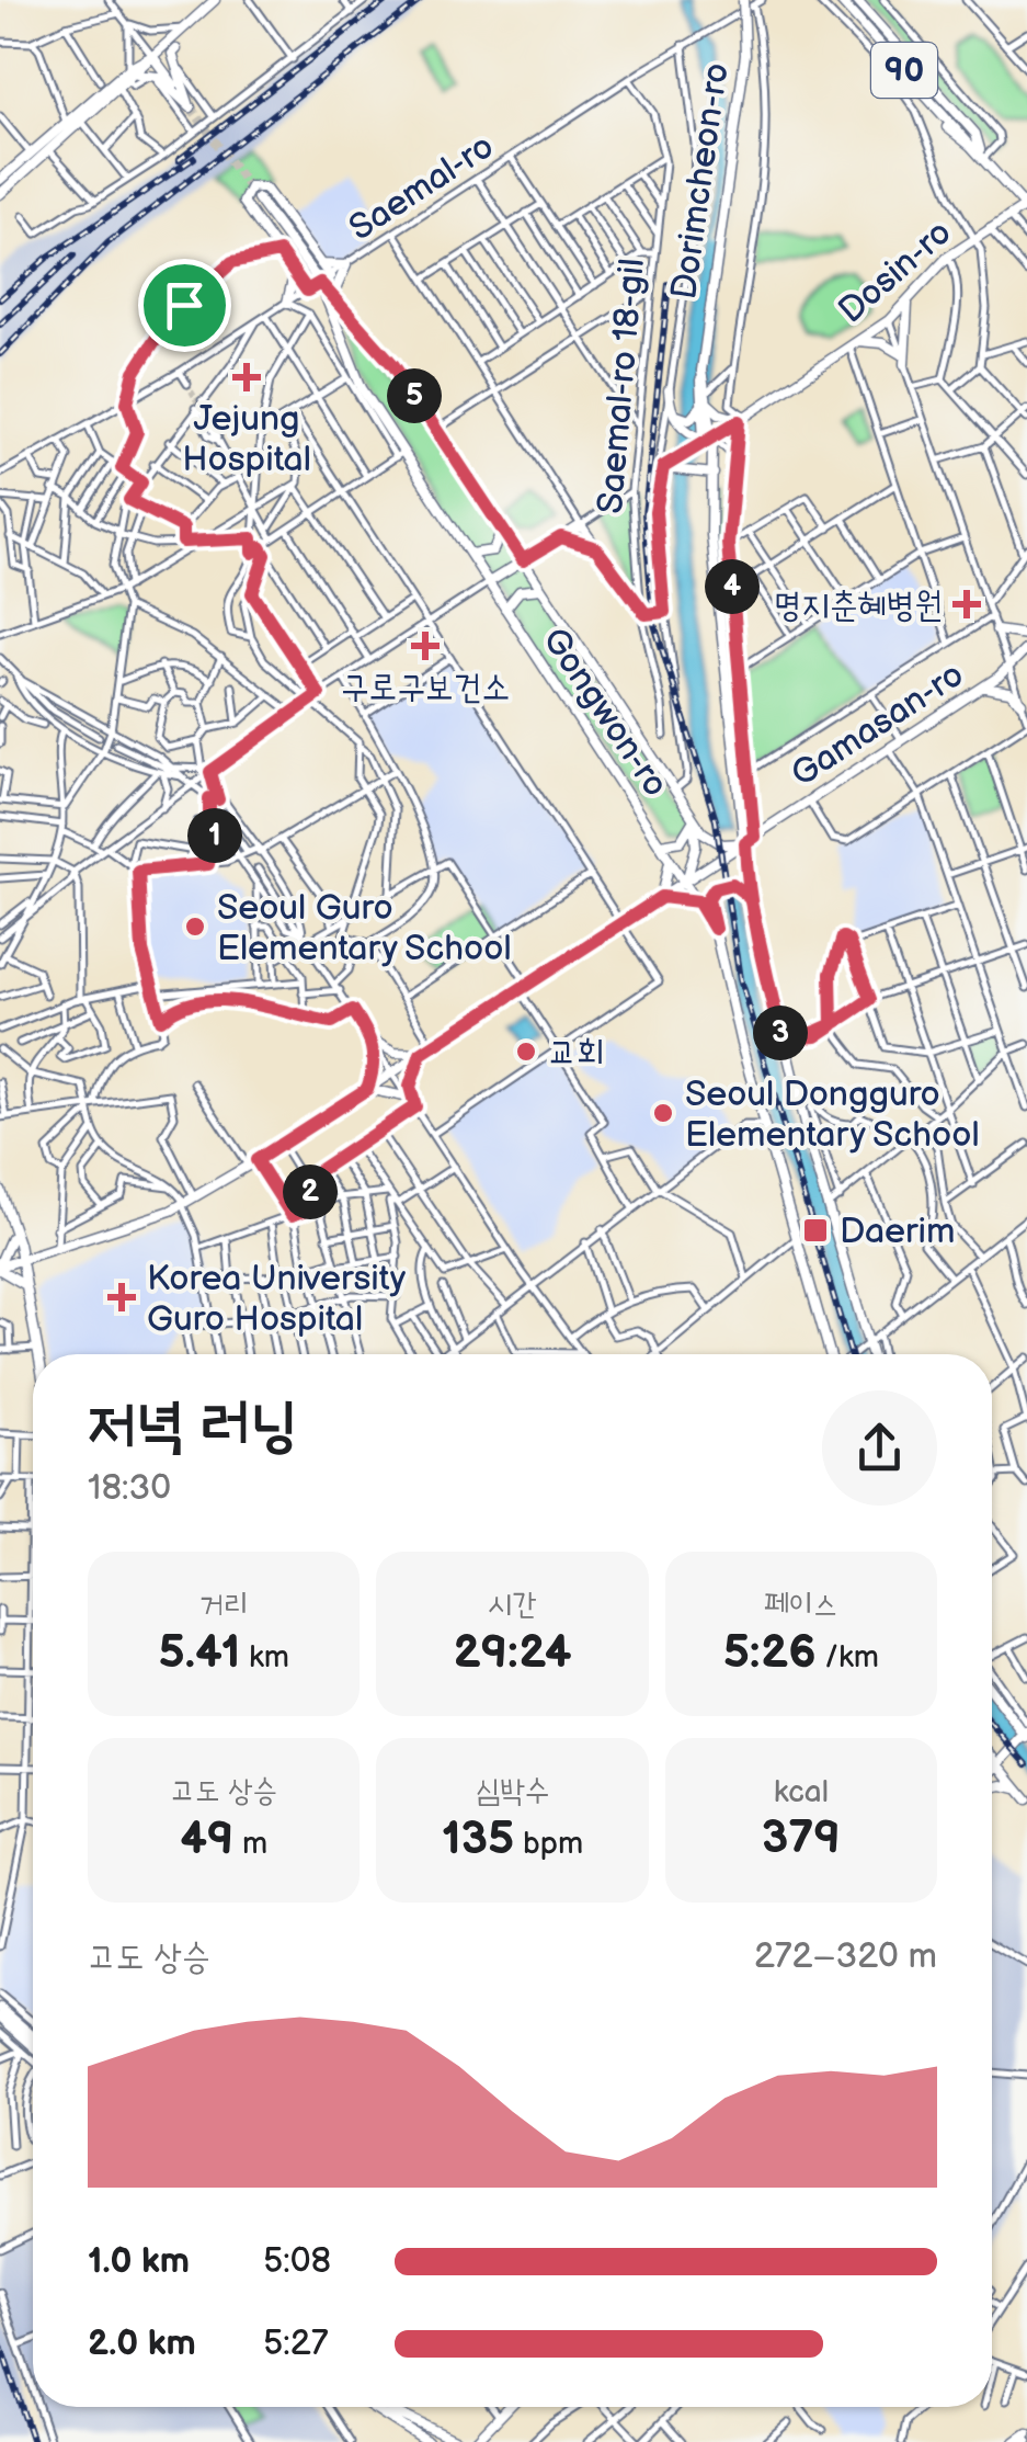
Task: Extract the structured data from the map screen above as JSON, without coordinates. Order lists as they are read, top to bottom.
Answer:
{
  "streets": {
    "main road": [
      "90",
      "Dorimcheon-ro",
      "Dosin-ro",
      "Gongwon-ro",
      "Gamasan-ro"
    ],
    "street": ["Saemal-ro", "Saemal-ro 18-gil"]
  },
  "crossings": [
    ["90", "Dosin-ro"],
    ["Dorimcheon-ro", "Saemal-ro"],
    ["Dorimcheon-ro", "Dosin-ro"],
    ["Dorimcheon-ro", "Gongwon-ro"],
    ["Dorimcheon-ro", "Gamasan-ro"],
    ["Saemal-ro", "Saemal-ro 18-gil"],
    ["Saemal-ro", "Gongwon-ro"],
    ["Gongwon-ro", "Gamasan-ro"]
  ],
  "places": {
    "health": [
      "Jejung Hospital",
      "명지춘혜병원",
      "구로구보건소",
      "Korea University Guro Hospital"
    ],
    "other": ["Seoul Guro Elementary School", "교회", "Seoul Dongguro Elementary School"],
    "transit": ["Daerim"]
  },
  "page": {
    "pins": [
      "5",
      "4",
      "1",
      "3",
      "2"
    ],
    "heading": ["저녁 러닝", "18:30"],
    "stats": [
      ["거리", "5.41 km"],
      ["시간", "29:24"],
      ["페이스", "5:26 /km"],
      ["고도 상승", "49 m"],
      ["심박수", "135 bpm"],
      ["kcal", "379"]
    ],
    "chart": ["고도 상승", "272–320 m"],
    "list": [
      {
        "name": "1.0 km",
        "note": "5:08"
      },
      {
        "name": "2.0 km",
        "note": "5:27"
      }
    ]
  }
}
